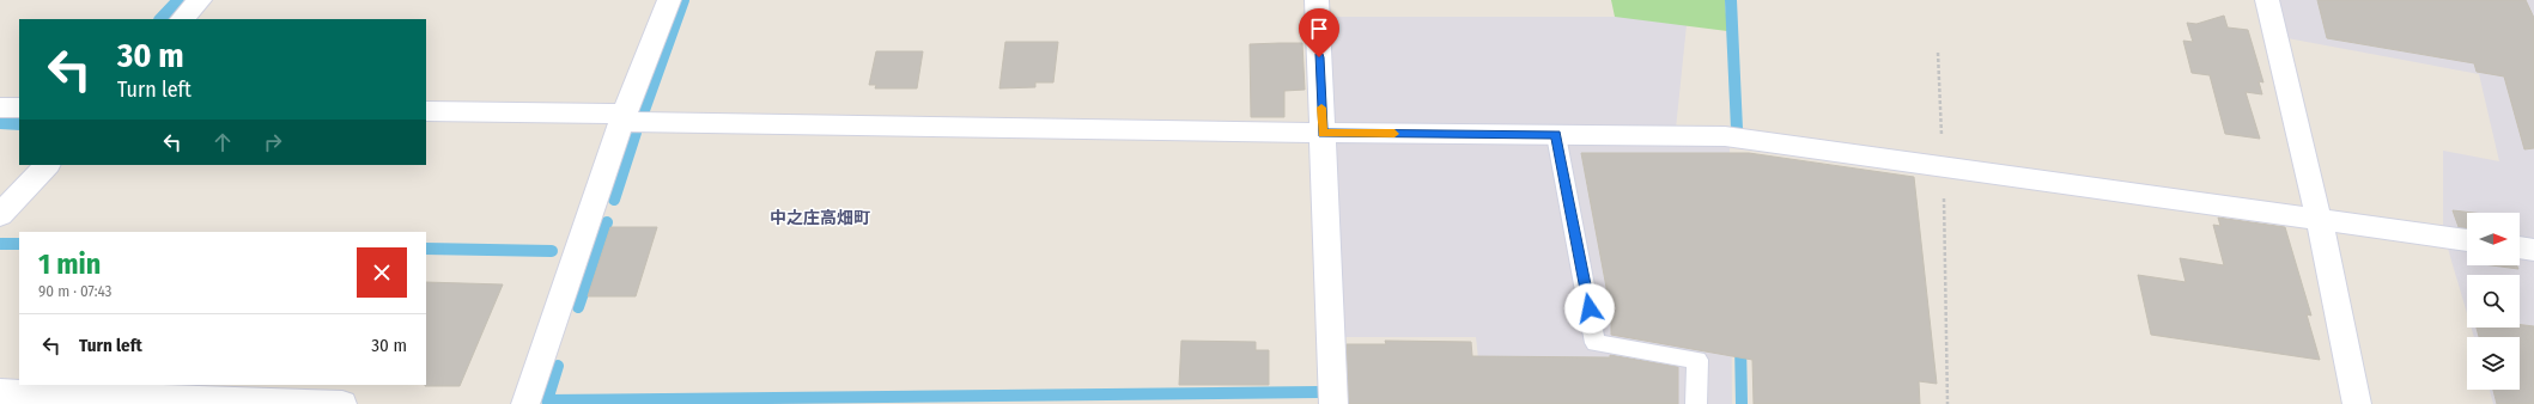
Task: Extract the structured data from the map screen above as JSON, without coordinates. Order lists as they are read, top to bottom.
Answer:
{
  "districts": ["中之庄高畑町"],
  "north": "right",
  "page": {
    "turn": ["30 m", "Turn left"],
    "heading": ["1 min", "90 m · 07:43"],
    "list": [
      {
        "name": "Turn left",
        "value": "30 m"
      }
    ]
  }
}
